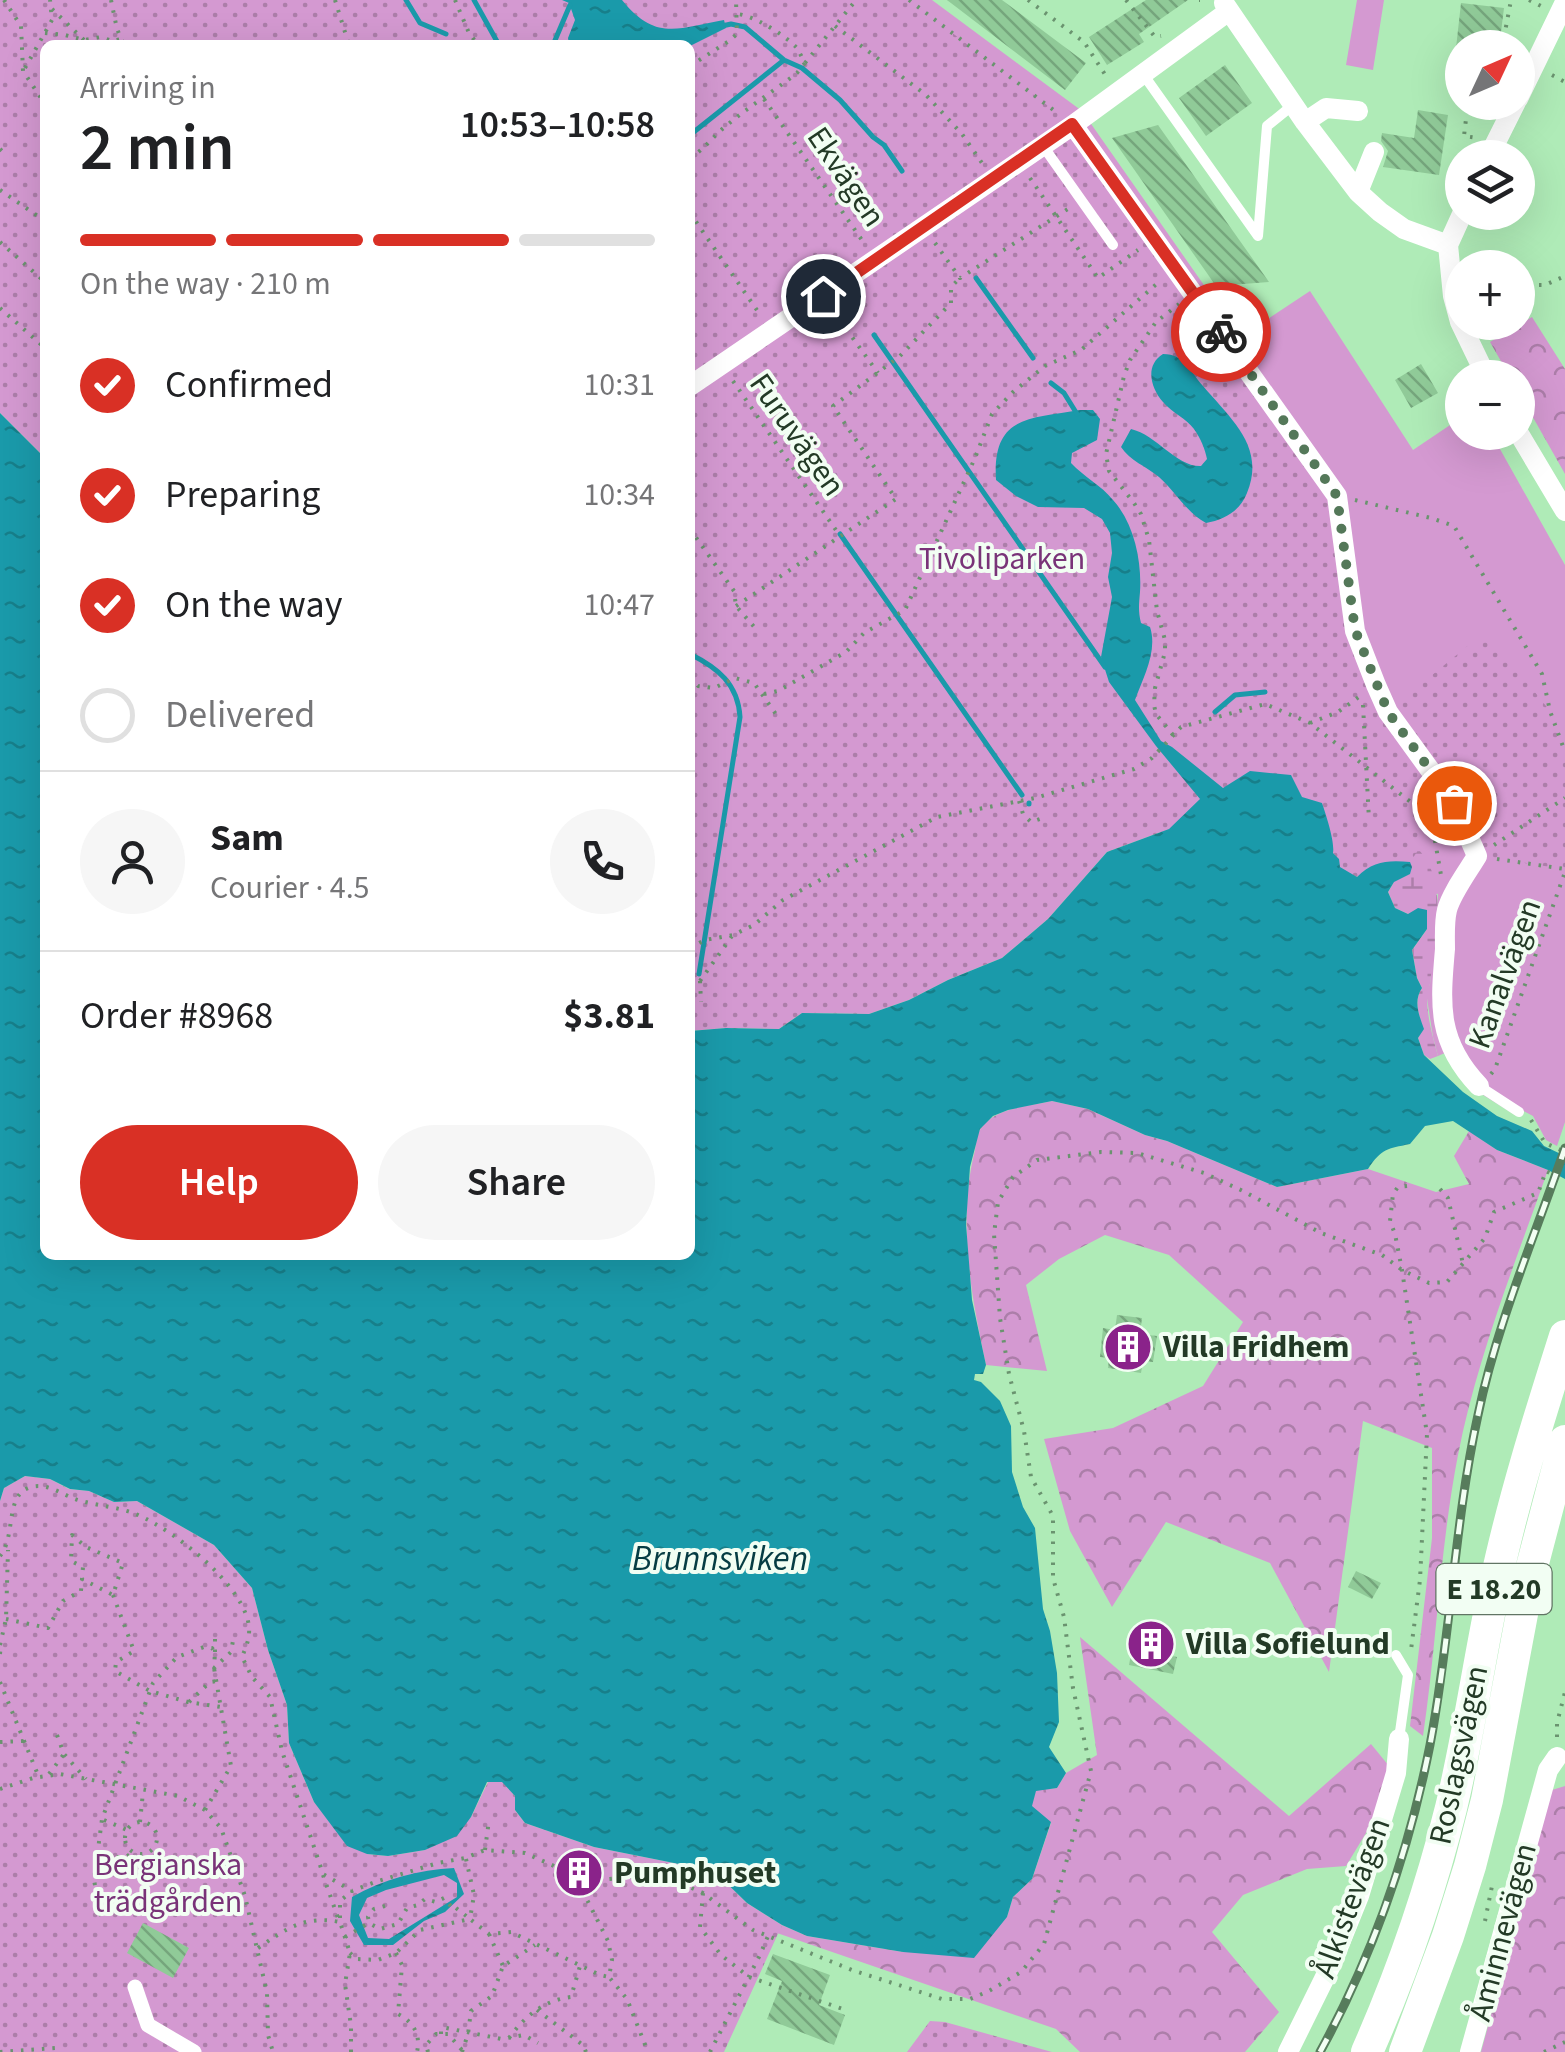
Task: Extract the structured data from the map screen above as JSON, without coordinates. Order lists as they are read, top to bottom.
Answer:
{
  "streets": {
    "main road": ["E 18.20", "Roslagsvägen"],
    "street": ["Ålkistevägen", "Åminnevägen"],
    "path": ["Ekvägen", "Furuvägen", "Kanalvägen"]
  },
  "water": ["Brunnsviken"],
  "parks": ["Tivoliparken", "Bergianska trädgården"],
  "places": {
    "building": ["Villa Fridhem", "Villa Sofielund", "Pumphuset"]
  },
  "north": "top right",
  "page": {
    "map_buttons": ["+", "−"],
    "heading": ["2 min", "Arriving in", "10:53–10:58"],
    "panel": [
      "Sam",
      "Courier · 4.5",
      "Order #8968",
      "$3.81"
    ],
    "bar": "On the way · 210 m",
    "list": [
      ["Confirmed", "10:31"],
      ["Preparing", "10:34"],
      ["On the way", "10:47"],
      "Delivered"
    ],
    "buttons": ["Help", "Share"]
  }
}
